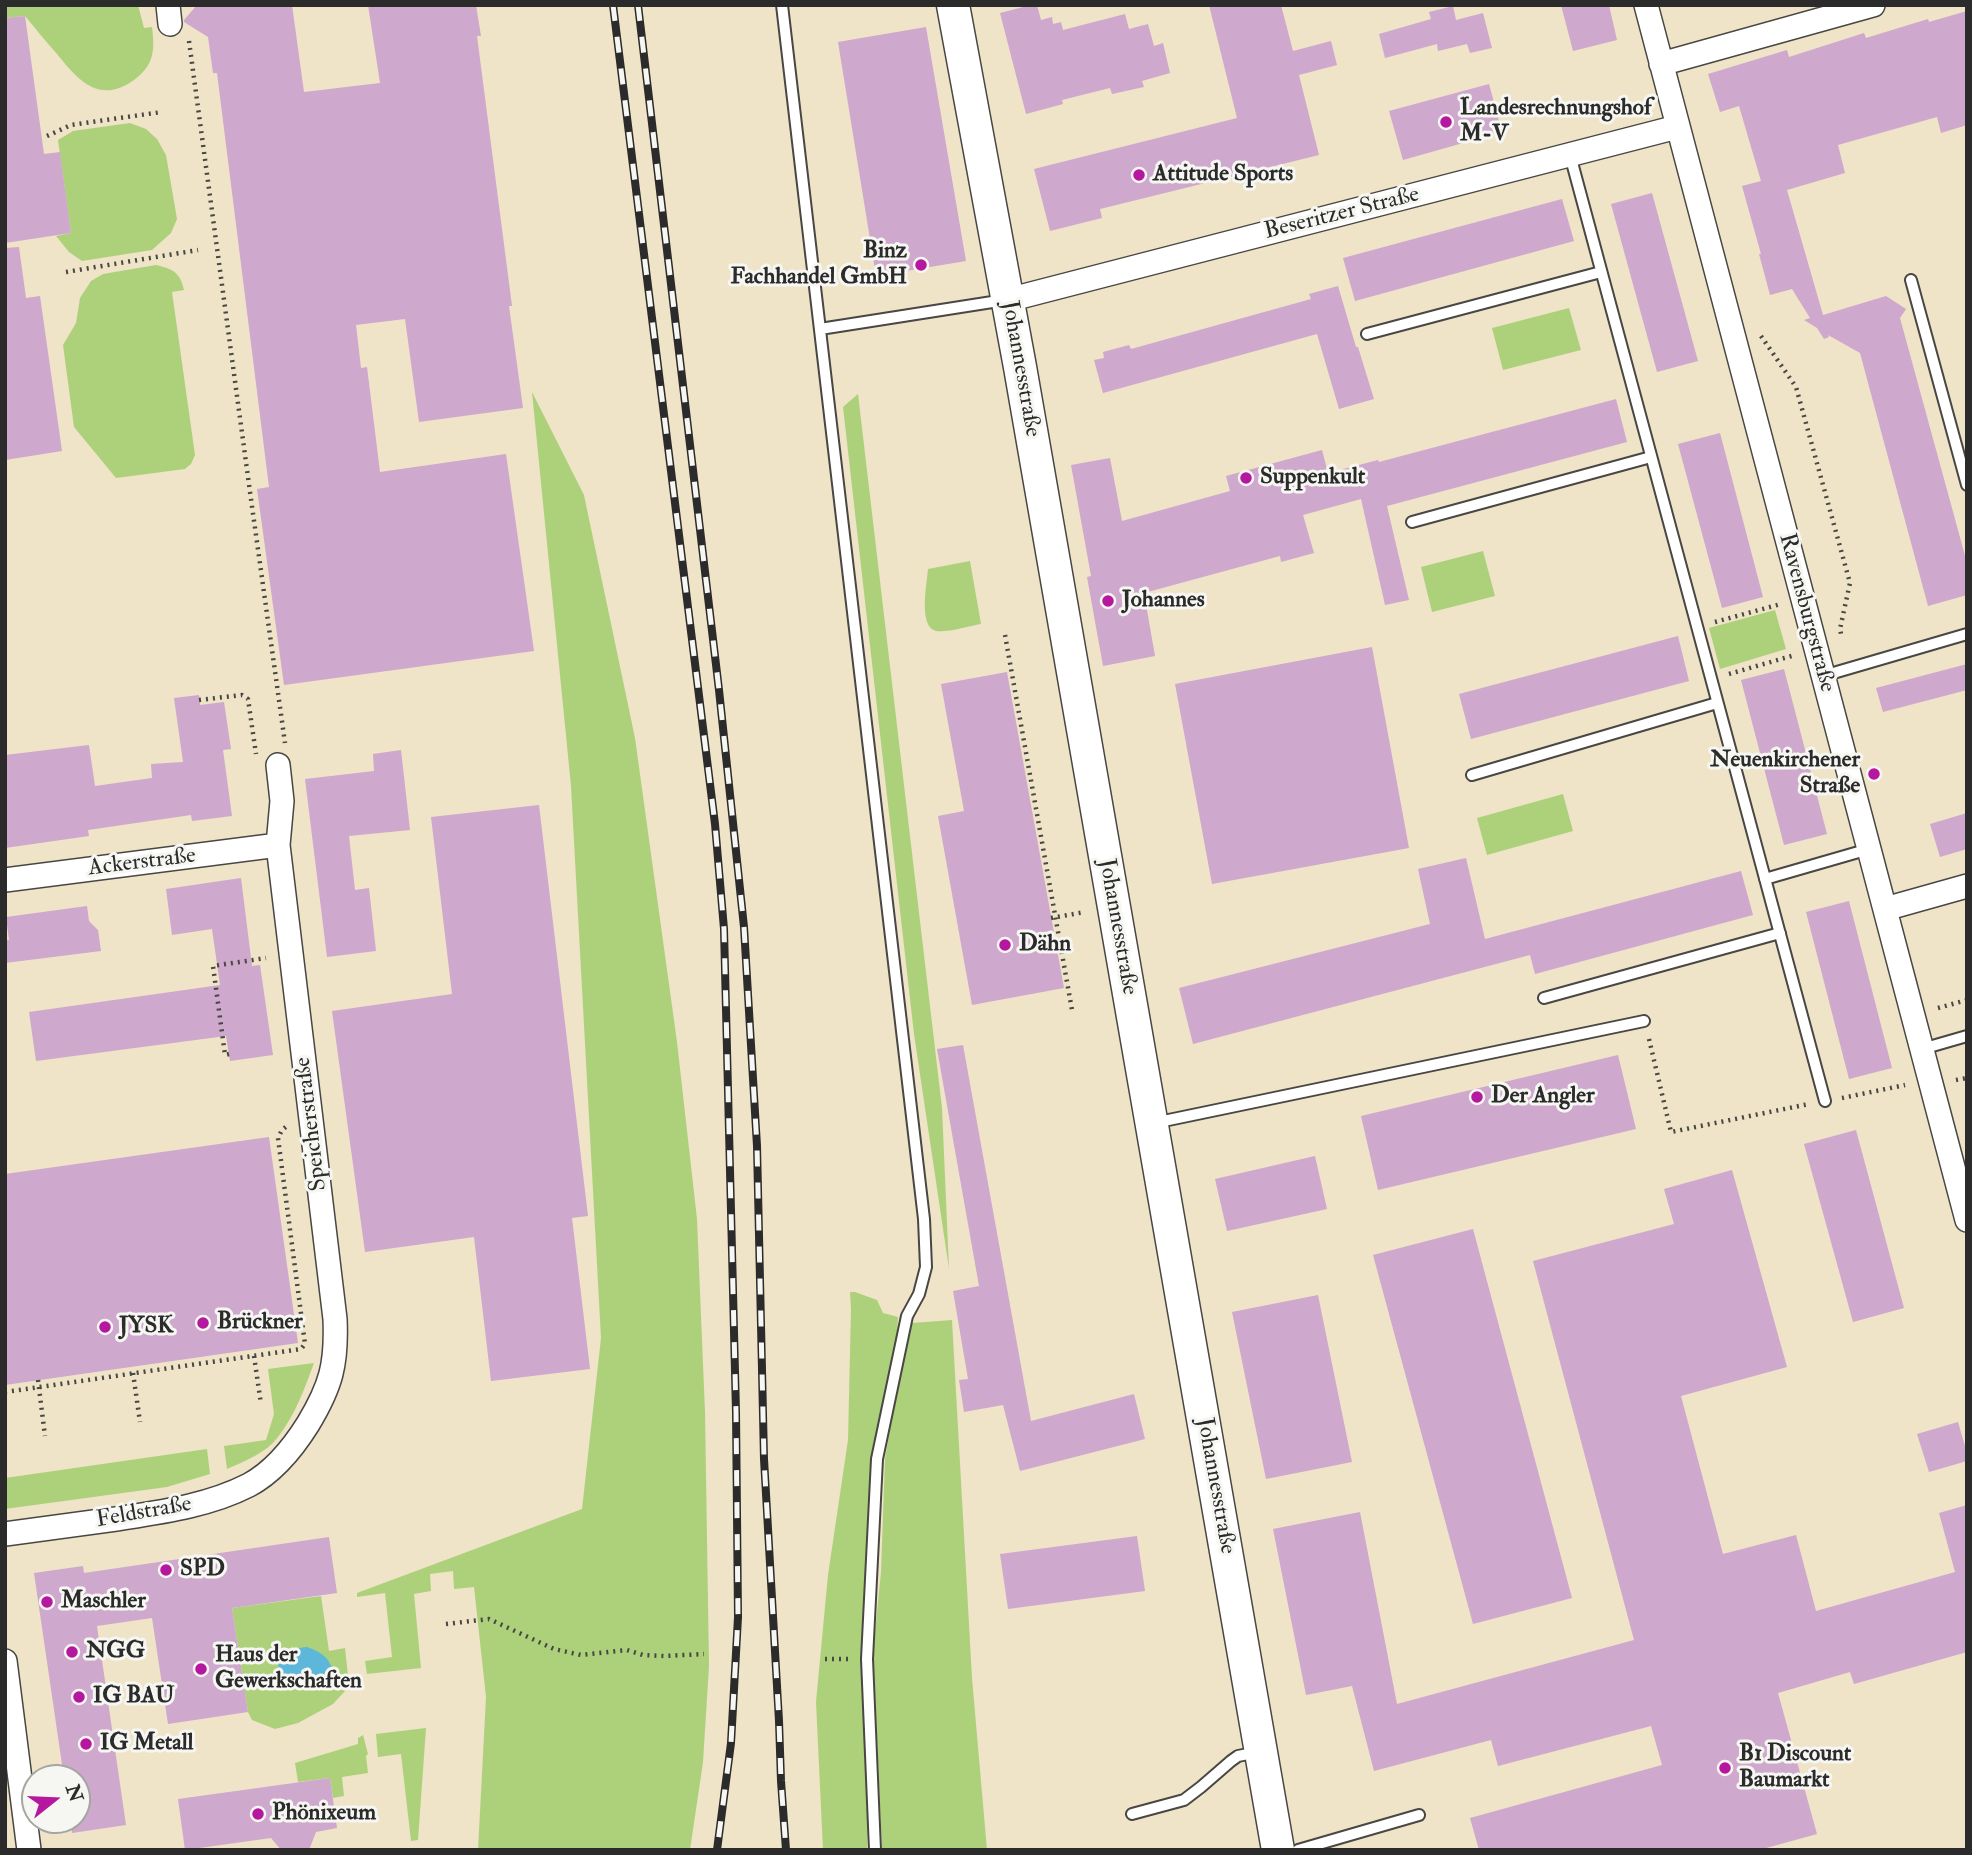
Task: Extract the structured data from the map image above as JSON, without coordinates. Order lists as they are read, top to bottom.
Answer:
{
  "streets": {
    "main road": ["Johannesstraße"],
    "street": [
      "Beseritzer Straße",
      "Ravensburgstraße",
      "Ackerstraße",
      "Speicherstraße",
      "Feldstraße"
    ]
  },
  "crossings": [
    ["Beseritzer Straße", "Johannesstraße"],
    ["Beseritzer Straße", "Ravensburgstraße"],
    ["Ackerstraße", "Speicherstraße"],
    ["Speicherstraße", "Feldstraße"]
  ],
  "places": [
    "Landesrechnungshof M-V",
    "Attitude Sports",
    "Binz Fachhandel GmbH",
    "Suppenkult",
    "Johannes",
    "Neuenkirchener Straße",
    "Dähn",
    "Der Angler",
    "Brückner",
    "JYSK",
    "SPD",
    "Maschler",
    "NGG",
    "Haus der Gewerkschaften",
    "IG BAU",
    "IG Metall",
    "B1 Discount Baumarkt",
    "Phönixeum"
  ],
  "north": "right"
}
